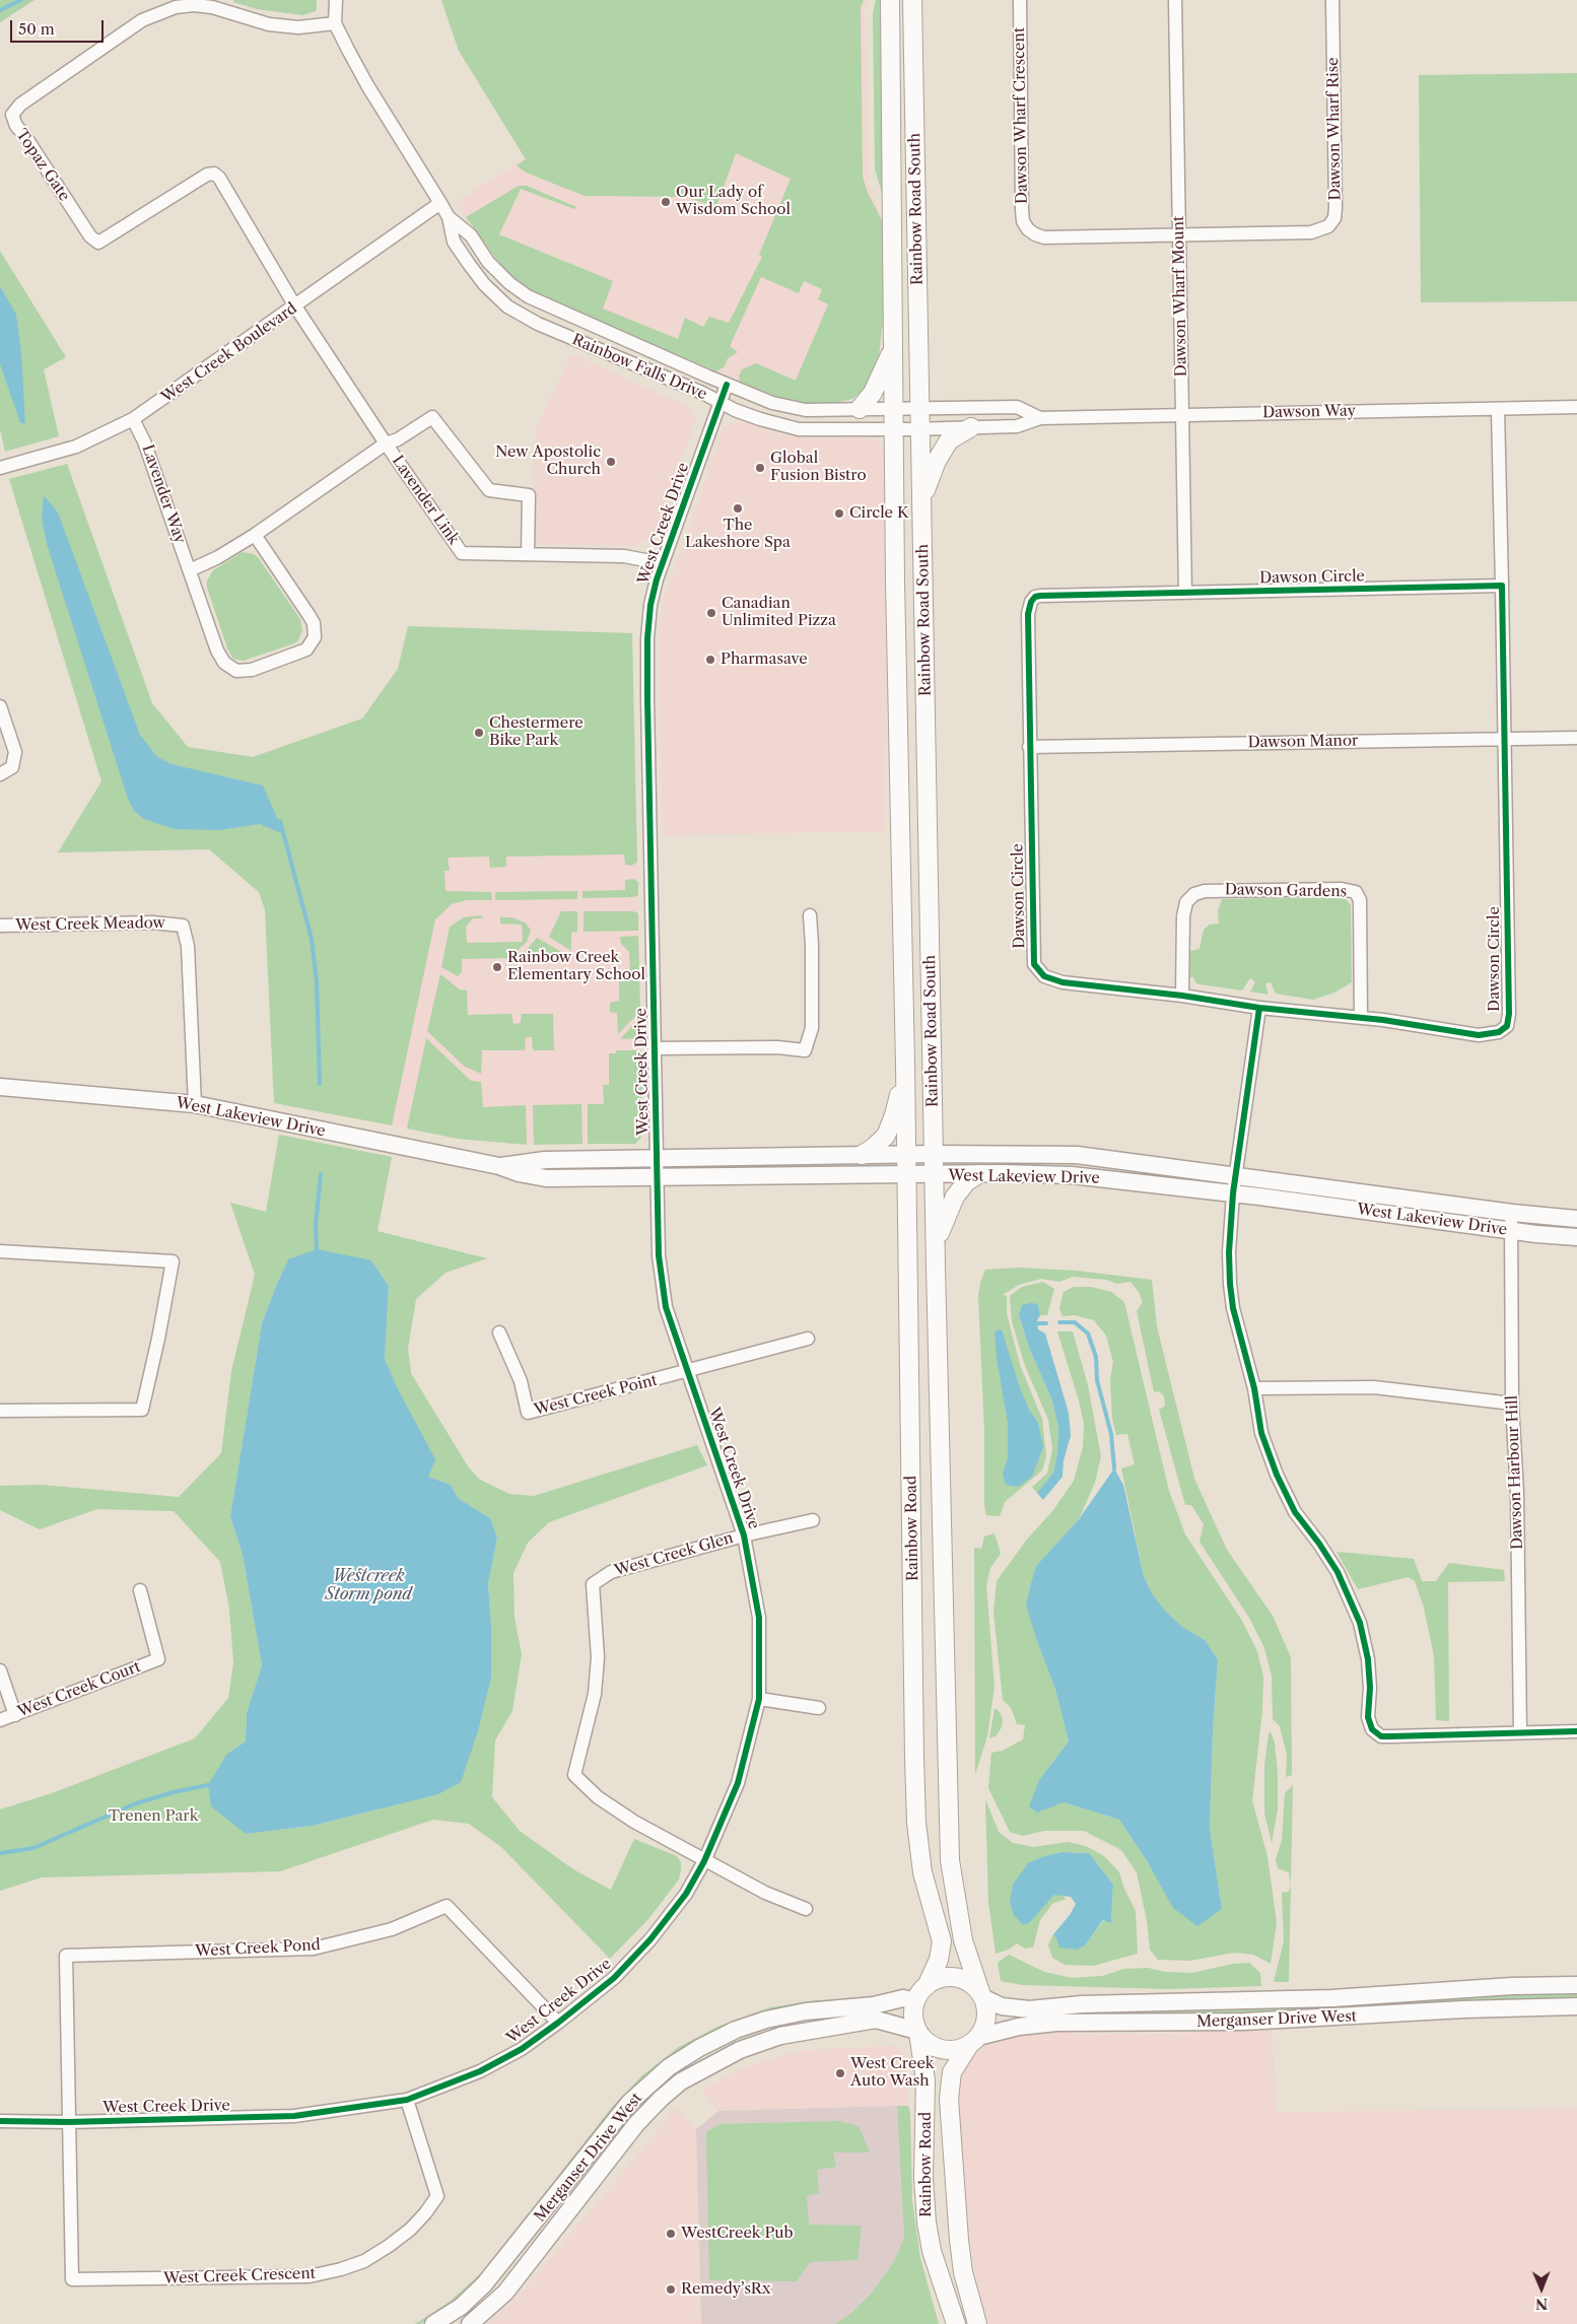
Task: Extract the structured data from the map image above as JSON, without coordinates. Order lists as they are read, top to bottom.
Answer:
{
  "streets": {
    "main road": ["Rainbow Road South", "Rainbow Road"],
    "street": [
      "Dawson Wharf Crescent",
      "Dawson Wharf Rise",
      "Topaz Gate",
      "Dawson Wharf Mount",
      "West Creek Boulevard",
      "Rainbow Falls Drive",
      "Dawson Way",
      "Lavender Way",
      "Lavender Link",
      "West Creek Drive",
      "Dawson Circle",
      "Dawson Manor",
      "Dawson Gardens",
      "West Creek Meadow",
      "West Lakeview Drive",
      "West Creek Point",
      "Dawson Harbour Hill",
      "West Creek Glen",
      "West Creek Court",
      "West Creek Pond",
      "Merganser Drive West",
      "West Creek Crescent"
    ]
  },
  "crossings": [
    ["Dawson Wharf Crescent", "Dawson Wharf Rise"],
    ["Dawson Wharf Crescent", "Dawson Wharf Mount"],
    ["Dawson Wharf Rise", "Dawson Wharf Mount"],
    ["Topaz Gate", "West Creek Boulevard"],
    ["Topaz Gate", "Rainbow Falls Drive"],
    ["Topaz Gate", "Lavender Link"],
    ["Rainbow Road South", "Rainbow Falls Drive"],
    ["Rainbow Road South", "Dawson Way"],
    ["Rainbow Road South", "West Lakeview Drive"],
    ["Rainbow Road South", "Rainbow Road"],
    ["Dawson Wharf Mount", "Dawson Way"],
    ["Dawson Wharf Mount", "Dawson Circle"],
    ["West Creek Boulevard", "Rainbow Falls Drive"],
    ["West Creek Boulevard", "Lavender Way"],
    ["West Creek Boulevard", "Lavender Link"],
    ["Rainbow Falls Drive", "Dawson Way"],
    ["Rainbow Falls Drive", "West Creek Drive"],
    ["Dawson Way", "Dawson Circle"],
    ["Lavender Link", "West Creek Drive"],
    ["West Creek Drive", "West Lakeview Drive"],
    ["West Creek Drive", "West Creek Point"],
    ["West Creek Drive", "West Creek Glen"],
    ["West Creek Drive", "West Creek Pond"],
    ["West Creek Drive", "West Creek Crescent"],
    ["Dawson Circle", "Dawson Manor"],
    ["Dawson Circle", "Dawson Gardens"],
    ["West Creek Meadow", "West Lakeview Drive"],
    ["West Lakeview Drive", "Dawson Harbour Hill"],
    ["West Lakeview Drive", "Rainbow Road"],
    ["Rainbow Road", "Merganser Drive West"],
    ["West Creek Pond", "West Creek Crescent"]
  ],
  "water": ["Westcreek Storm pond"],
  "parks": ["Trenen Park"],
  "places": [
    "Our Lady of Wisdom School",
    "New Apostolic Church",
    "Global Fusion Bistro",
    "The Lakeshore Spa",
    "Circle K",
    "Canadian Unlimited Pizza",
    "Pharmasave",
    "Chestermere Bike Park",
    "Rainbow Creek Elementary School",
    "West Creek Auto Wash",
    "WestCreek Pub",
    "Remedy’sRx"
  ],
  "scale_bar": "50 m",
  "north": "bottom"
}
